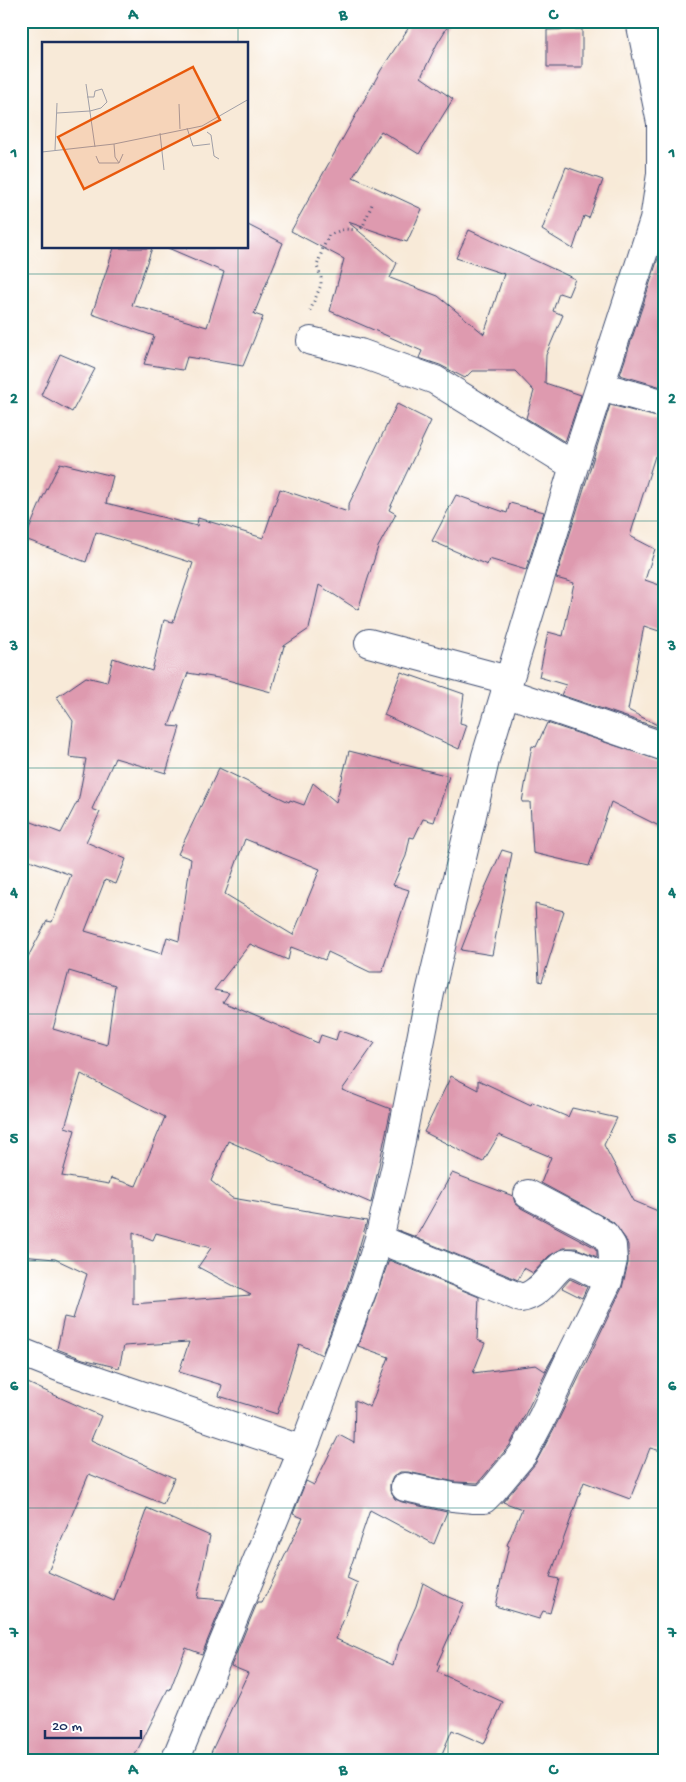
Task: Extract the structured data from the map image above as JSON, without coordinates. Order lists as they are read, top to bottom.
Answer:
{
  "scale_bar": "20 m",
  "grid": {
    "columns": ["A", "B", "C"],
    "rows": [
      "1",
      "2",
      "3",
      "4",
      "5",
      "6",
      "7"
    ]
  }
}
